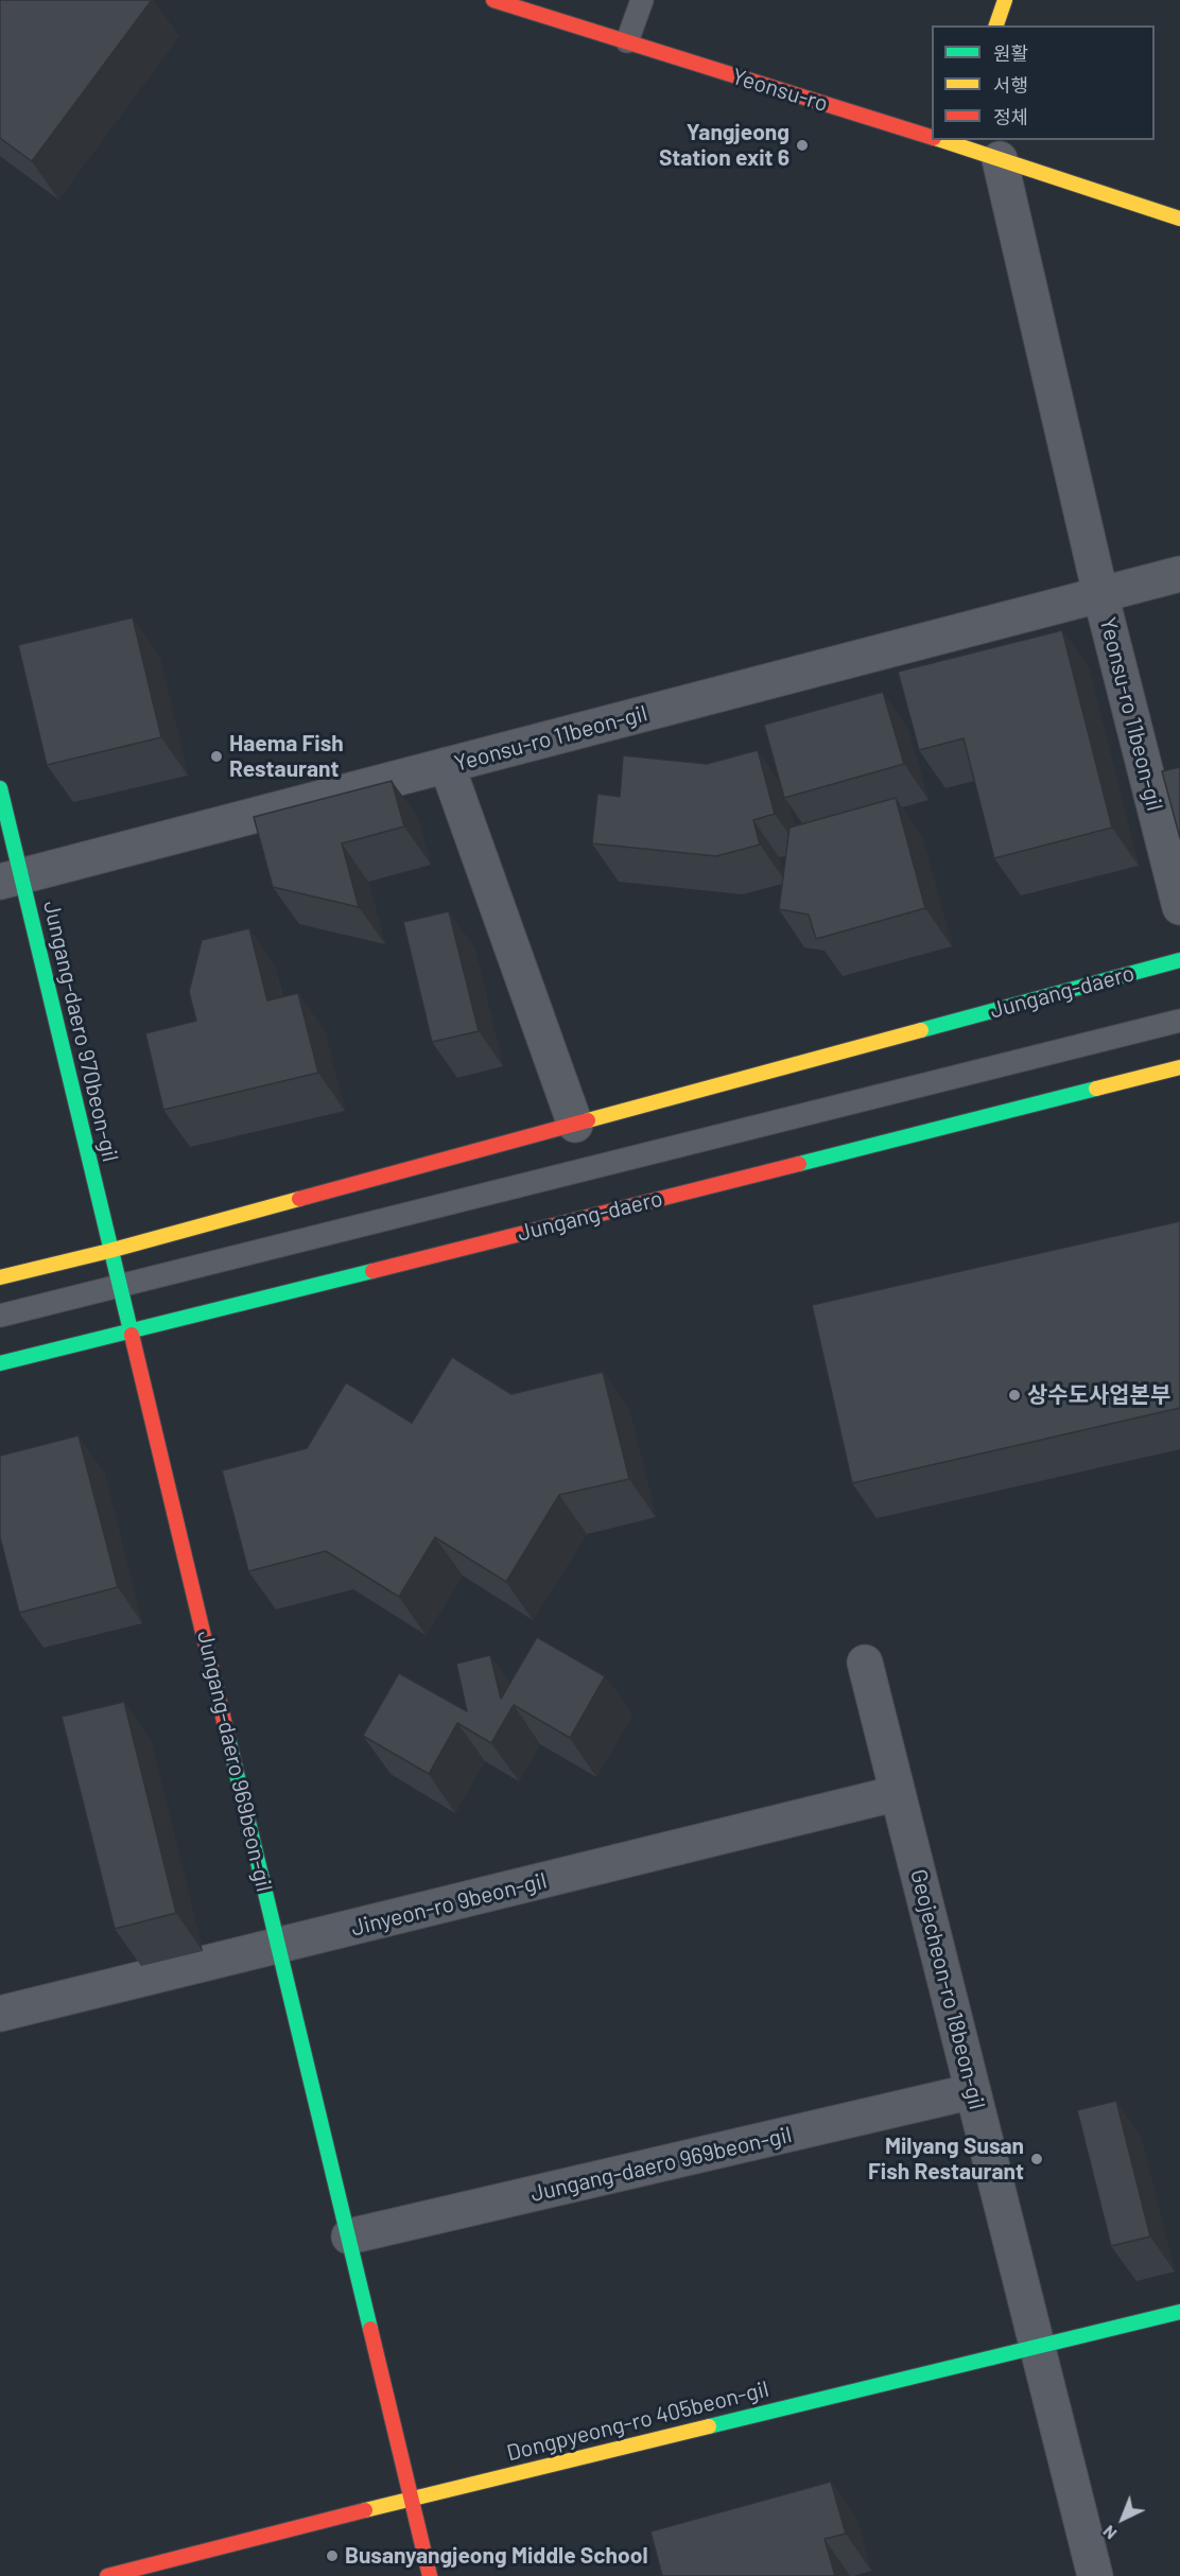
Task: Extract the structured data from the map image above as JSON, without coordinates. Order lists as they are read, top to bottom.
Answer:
{
  "streets": {
    "main road": [
      "Yeonsu-ro",
      "Jungang-daero",
      "Jungang-daero 970beon-gil",
      "Jungang-daero 969beon-gil",
      "Dongpyeong-ro 405beon-gil"
    ],
    "street": ["Yeonsu-ro 11beon-gil", "Jinyeon-ro 9beon-gil", "Geojecheon-ro 18beon-gil"]
  },
  "crossings": [
    ["Yeonsu-ro 11beon-gil", "Jungang-daero 970beon-gil"],
    ["Jungang-daero", "Jungang-daero 970beon-gil"],
    ["Jungang-daero", "Jungang-daero 969beon-gil"],
    ["Jungang-daero 970beon-gil", "Jungang-daero 969beon-gil"],
    ["Jungang-daero 969beon-gil", "Jinyeon-ro 9beon-gil"],
    ["Jungang-daero 969beon-gil", "Geojecheon-ro 18beon-gil"],
    ["Jungang-daero 969beon-gil", "Dongpyeong-ro 405beon-gil"],
    ["Jinyeon-ro 9beon-gil", "Geojecheon-ro 18beon-gil"],
    ["Geojecheon-ro 18beon-gil", "Dongpyeong-ro 405beon-gil"]
  ],
  "places": [
    "Yangjeong Station exit 6",
    "Haema Fish Restaurant",
    "상수도사업본부",
    "Milyang Susan Fish Restaurant",
    "Busanyangjeong Middle School"
  ],
  "legend": ["원활", "서행", "정체"],
  "north": "bottom left"
}
